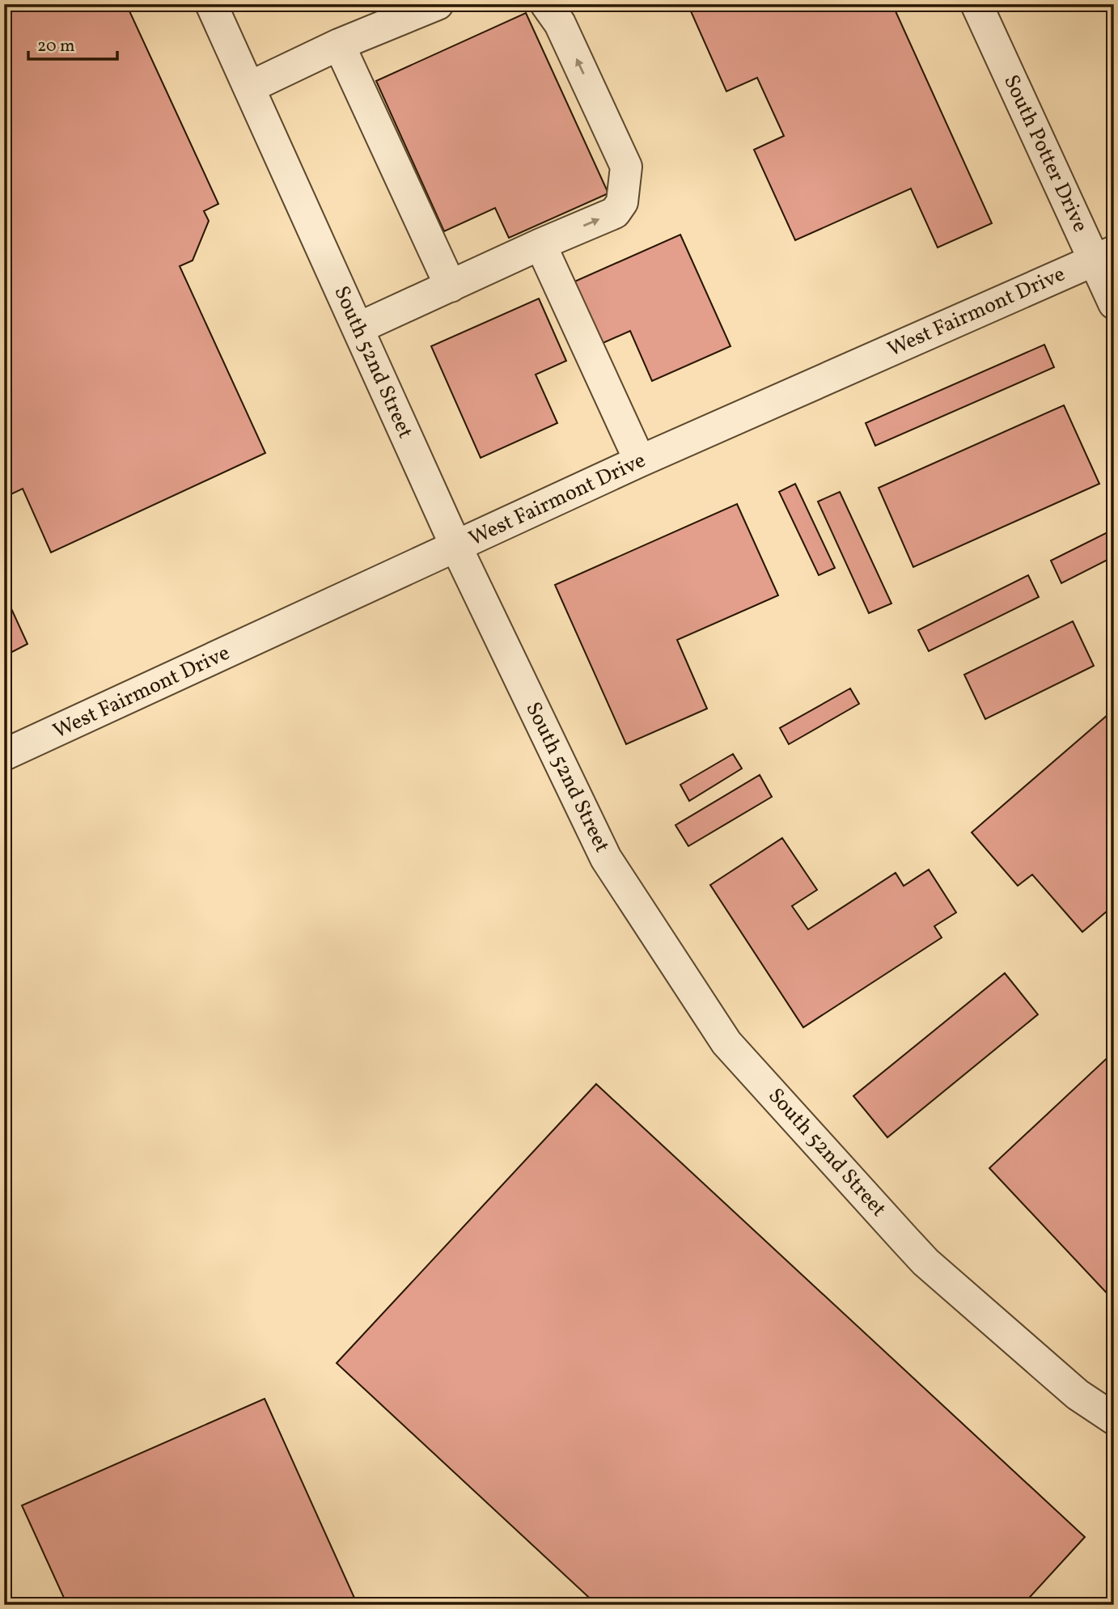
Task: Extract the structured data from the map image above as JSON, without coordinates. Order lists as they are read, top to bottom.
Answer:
{
  "streets": {
    "street": ["South Potter Drive", "West Fairmont Drive", "South 52nd Street"]
  },
  "crossings": [
    ["South Potter Drive", "West Fairmont Drive"],
    ["West Fairmont Drive", "South 52nd Street"]
  ],
  "scale_bar": "20 m"
}
